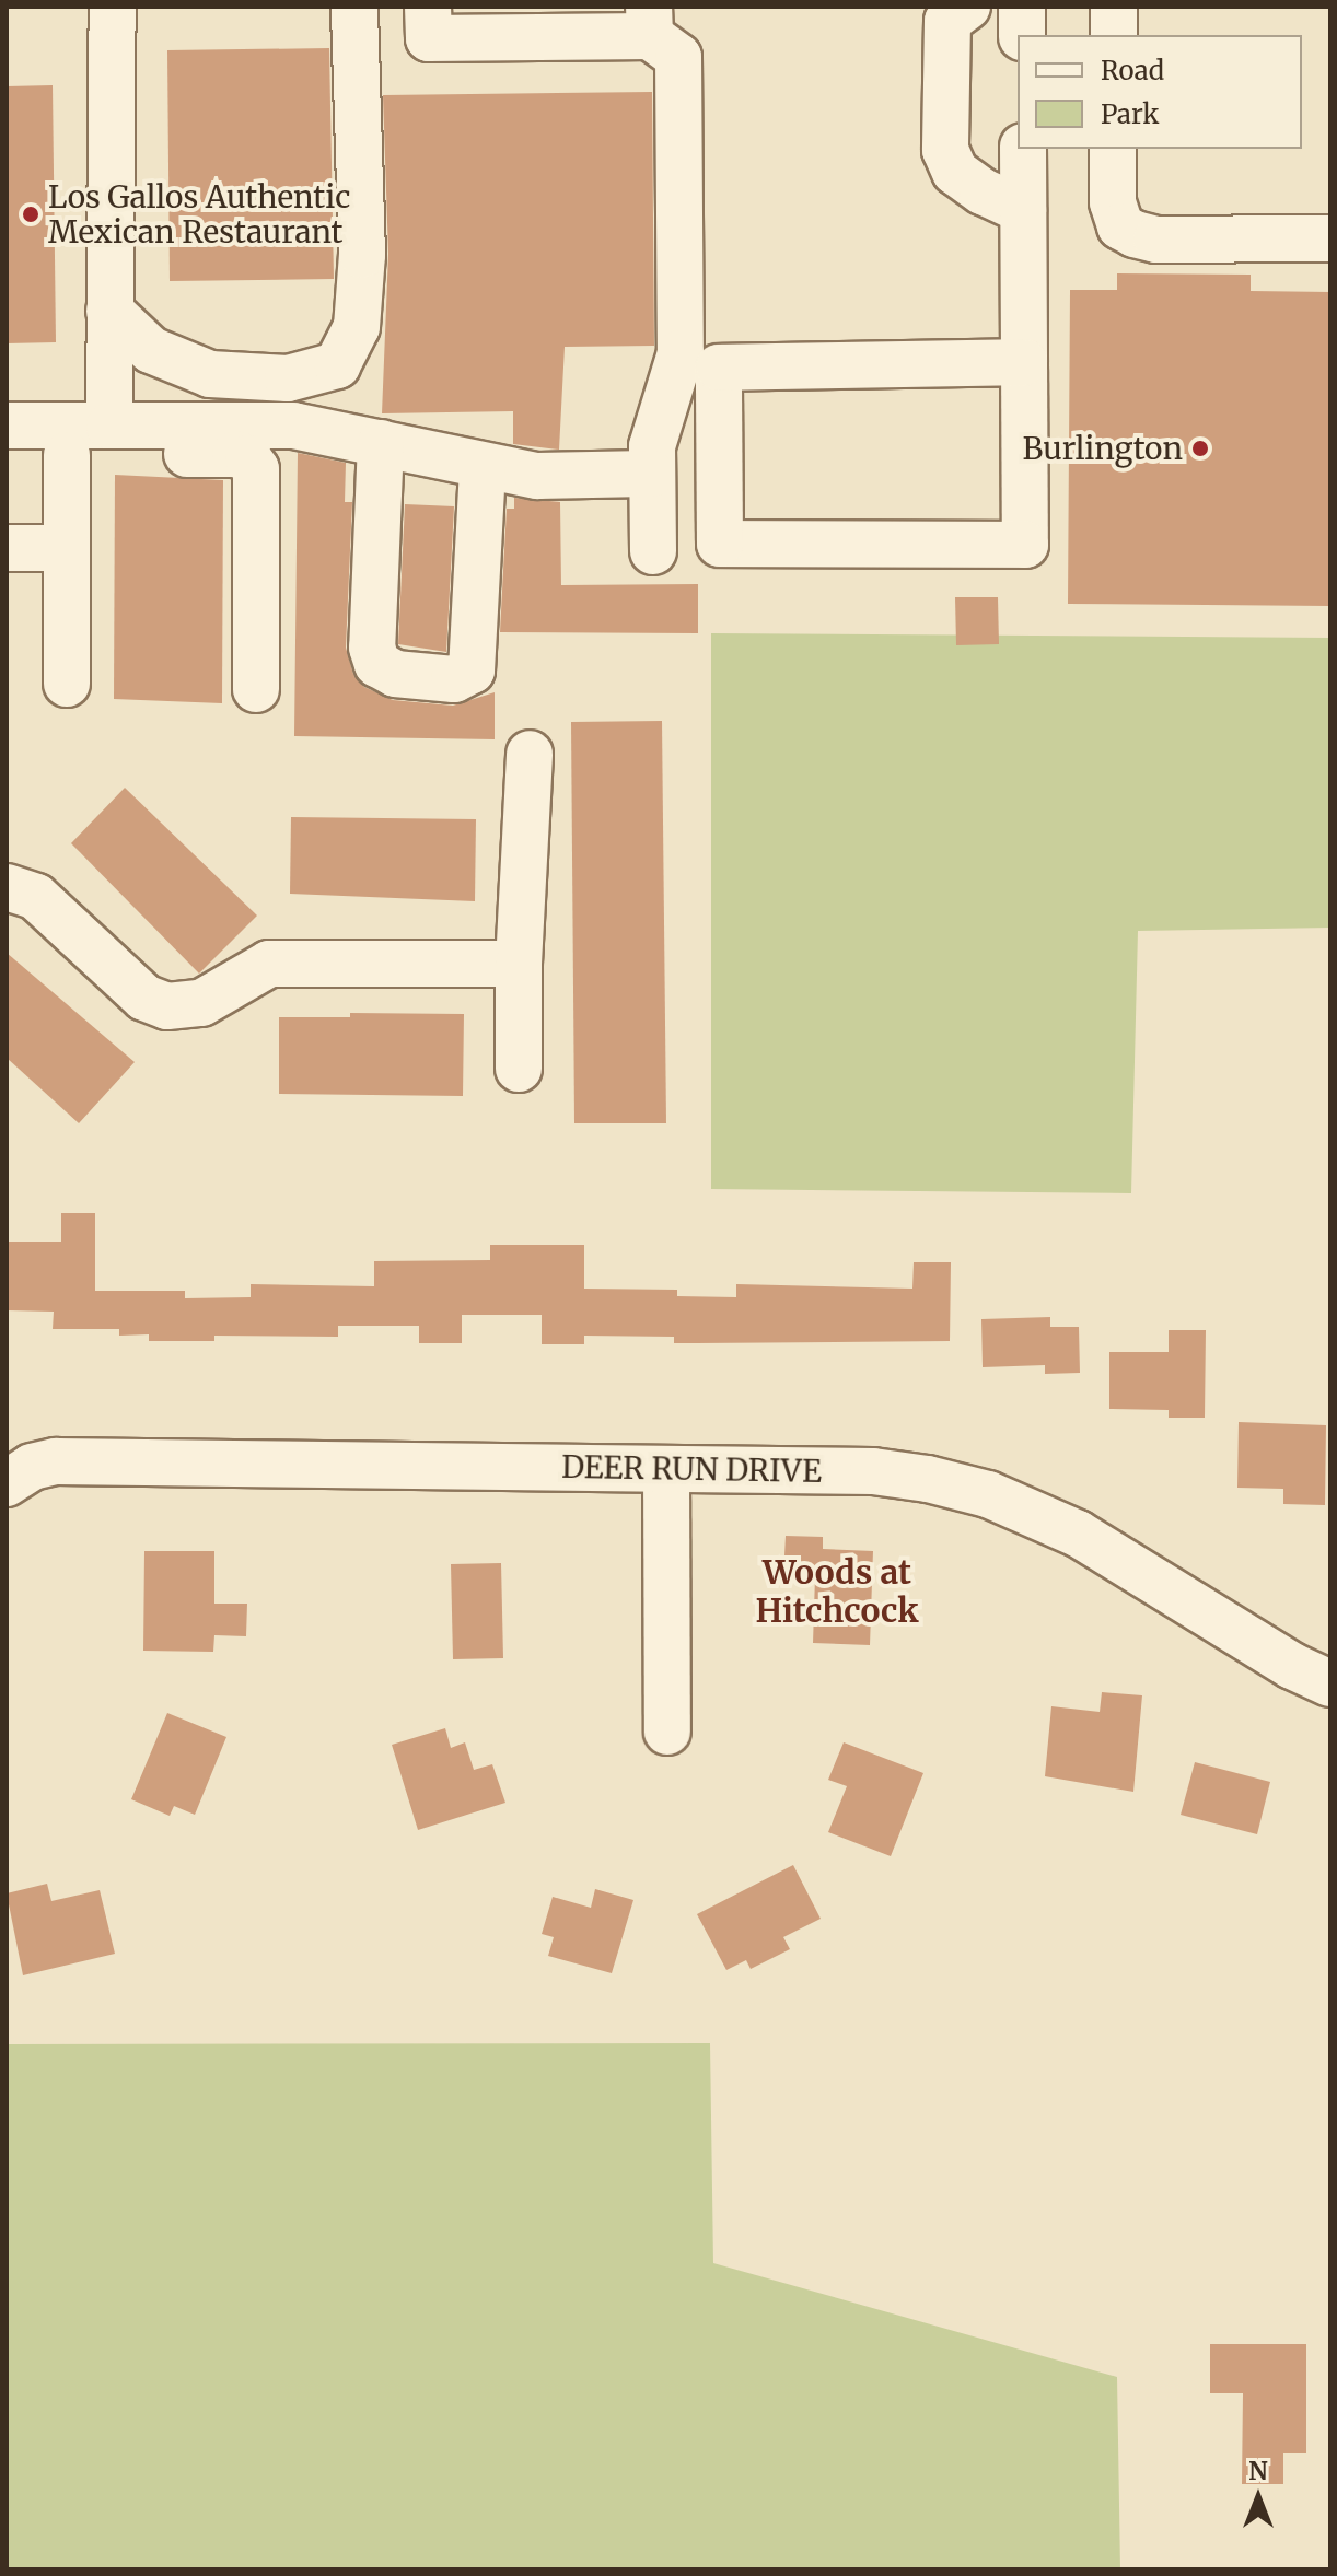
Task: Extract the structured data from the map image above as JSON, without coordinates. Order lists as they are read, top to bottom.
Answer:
{
  "streets": {
    "street": ["DEER RUN DRIVE"]
  },
  "districts": ["Woods at Hitchcock"],
  "places": ["Los Gallos Authentic Mexican Restaurant", "Burlington"],
  "legend": ["Road", "Park"],
  "north": "top"
}
